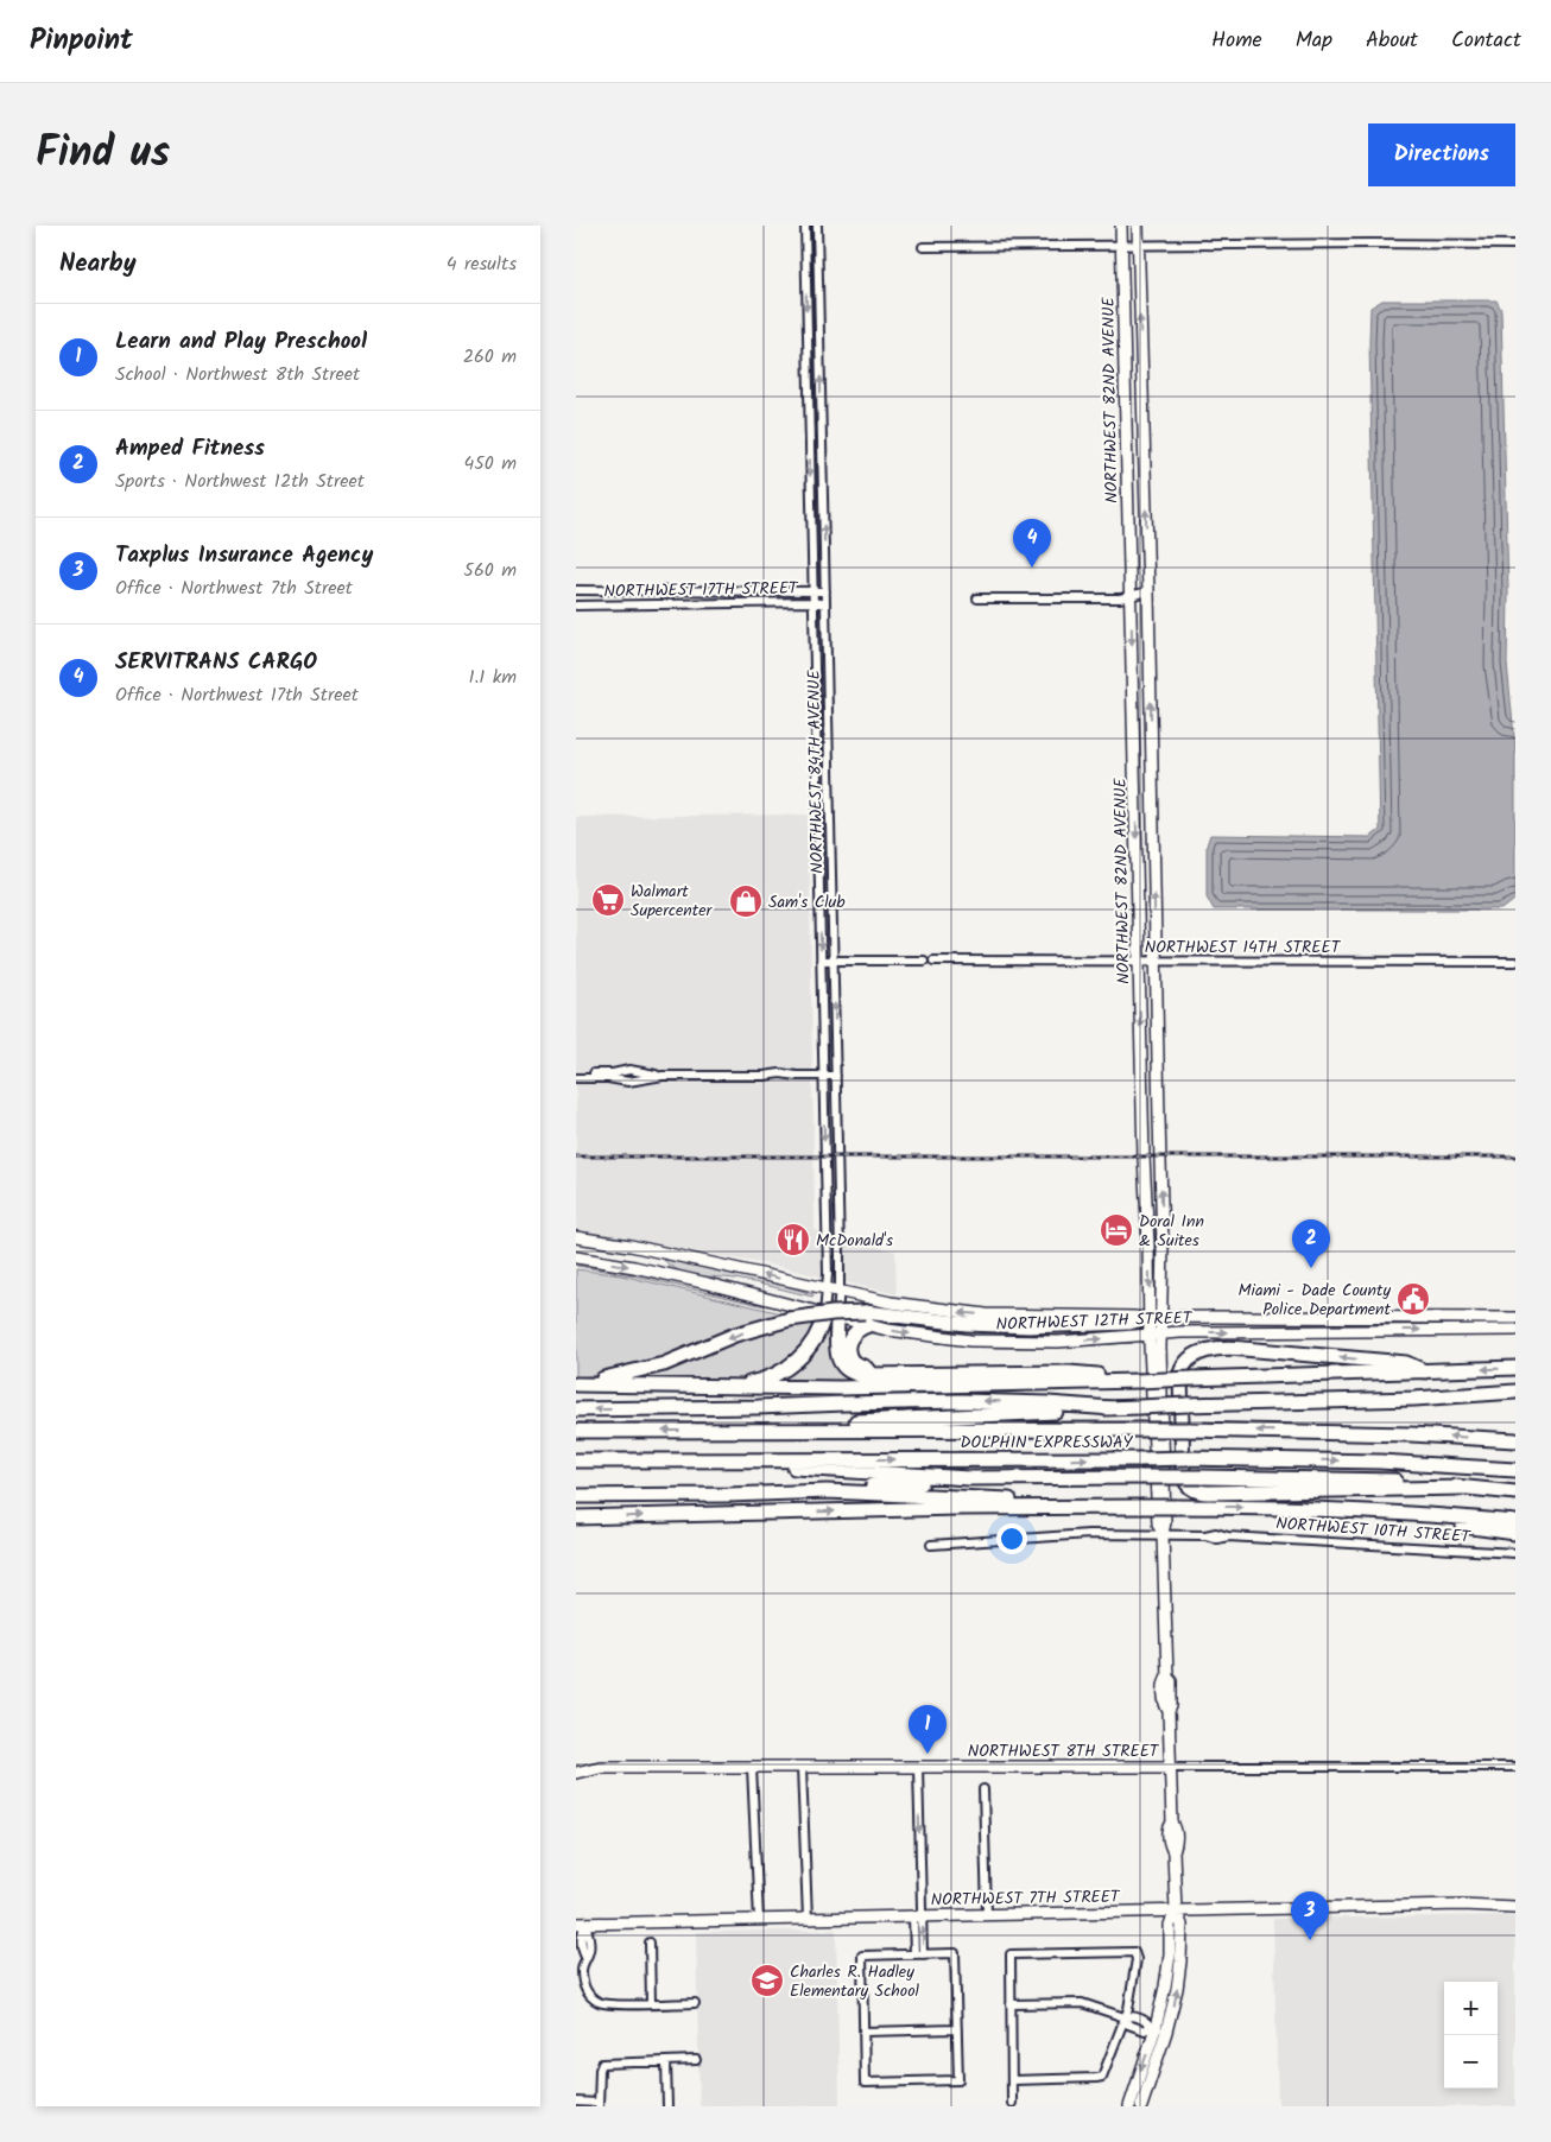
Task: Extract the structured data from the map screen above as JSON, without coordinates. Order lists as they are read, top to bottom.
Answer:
{
  "streets": {
    "highway": ["DOLPHIN EXPRESSWAY"],
    "street": [
      "NORTHWEST 82ND AVENUE",
      "NORTHWEST 17TH STREET",
      "NORTHWEST 84TH AVENUE",
      "NORTHWEST 14TH STREET",
      "NORTHWEST 12TH STREET",
      "NORTHWEST 10TH STREET",
      "NORTHWEST 8TH STREET",
      "NORTHWEST 7TH STREET"
    ]
  },
  "crossings": [
    ["NORTHWEST 82ND AVENUE", "NORTHWEST 14TH STREET"],
    ["NORTHWEST 82ND AVENUE", "NORTHWEST 12TH STREET"],
    ["NORTHWEST 82ND AVENUE", "NORTHWEST 10TH STREET"],
    ["NORTHWEST 82ND AVENUE", "NORTHWEST 8TH STREET"],
    ["NORTHWEST 82ND AVENUE", "NORTHWEST 7TH STREET"],
    ["NORTHWEST 17TH STREET", "NORTHWEST 84TH AVENUE"],
    ["NORTHWEST 84TH AVENUE", "NORTHWEST 12TH STREET"]
  ],
  "places": {
    "supermarket": ["Walmart Supercenter"],
    "shop": ["Sam's Club"],
    "hotel": ["Doral Inn & Suites"],
    "restaurant": ["McDonald's"],
    "public building": ["Miami - Dade County Police Department"],
    "school or university": ["Charles R. Hadley Elementary School"]
  },
  "page": {
    "header": "Pinpoint",
    "nav": [
      "Home",
      "Map",
      "About",
      "Contact"
    ],
    "title": "Find us",
    "buttons": "Directions",
    "heading": ["Nearby", "4 results"],
    "list": [
      {
        "mark": "1",
        "name": "Learn and Play Preschool",
        "note": "School · Northwest 8th Street",
        "value": "260 m"
      },
      {
        "mark": "2",
        "name": "Amped Fitness",
        "note": "Sports · Northwest 12th Street",
        "value": "450 m"
      },
      {
        "mark": "3",
        "name": "Taxplus Insurance Agency",
        "note": "Office · Northwest 7th Street",
        "value": "560 m"
      },
      {
        "mark": "4",
        "name": "SERVITRANS CARGO",
        "note": "Office · Northwest 17th Street",
        "value": "1.1 km"
      }
    ],
    "pins": [
      "4",
      "2",
      "1",
      "3"
    ],
    "map_buttons": ["+", "−"]
  }
}
